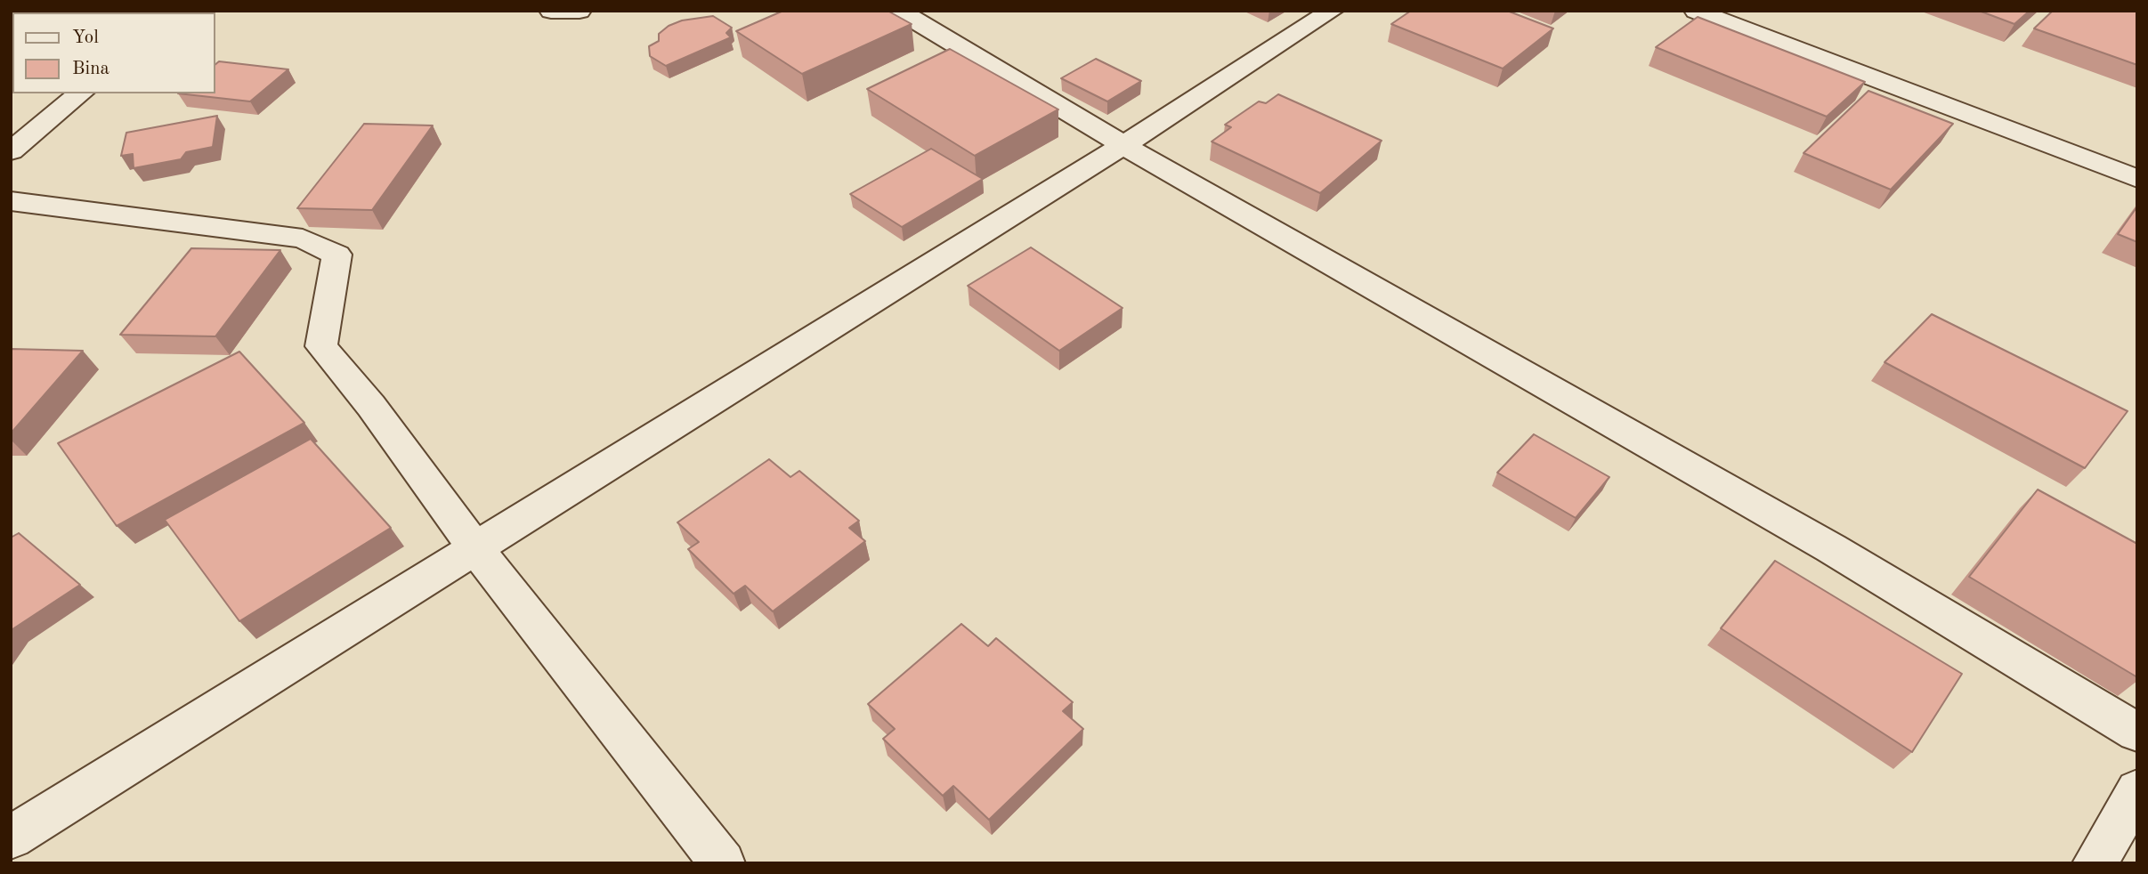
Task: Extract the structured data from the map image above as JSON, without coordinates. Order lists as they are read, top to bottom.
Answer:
{
  "legend": ["Yol", "Bina"]
}
